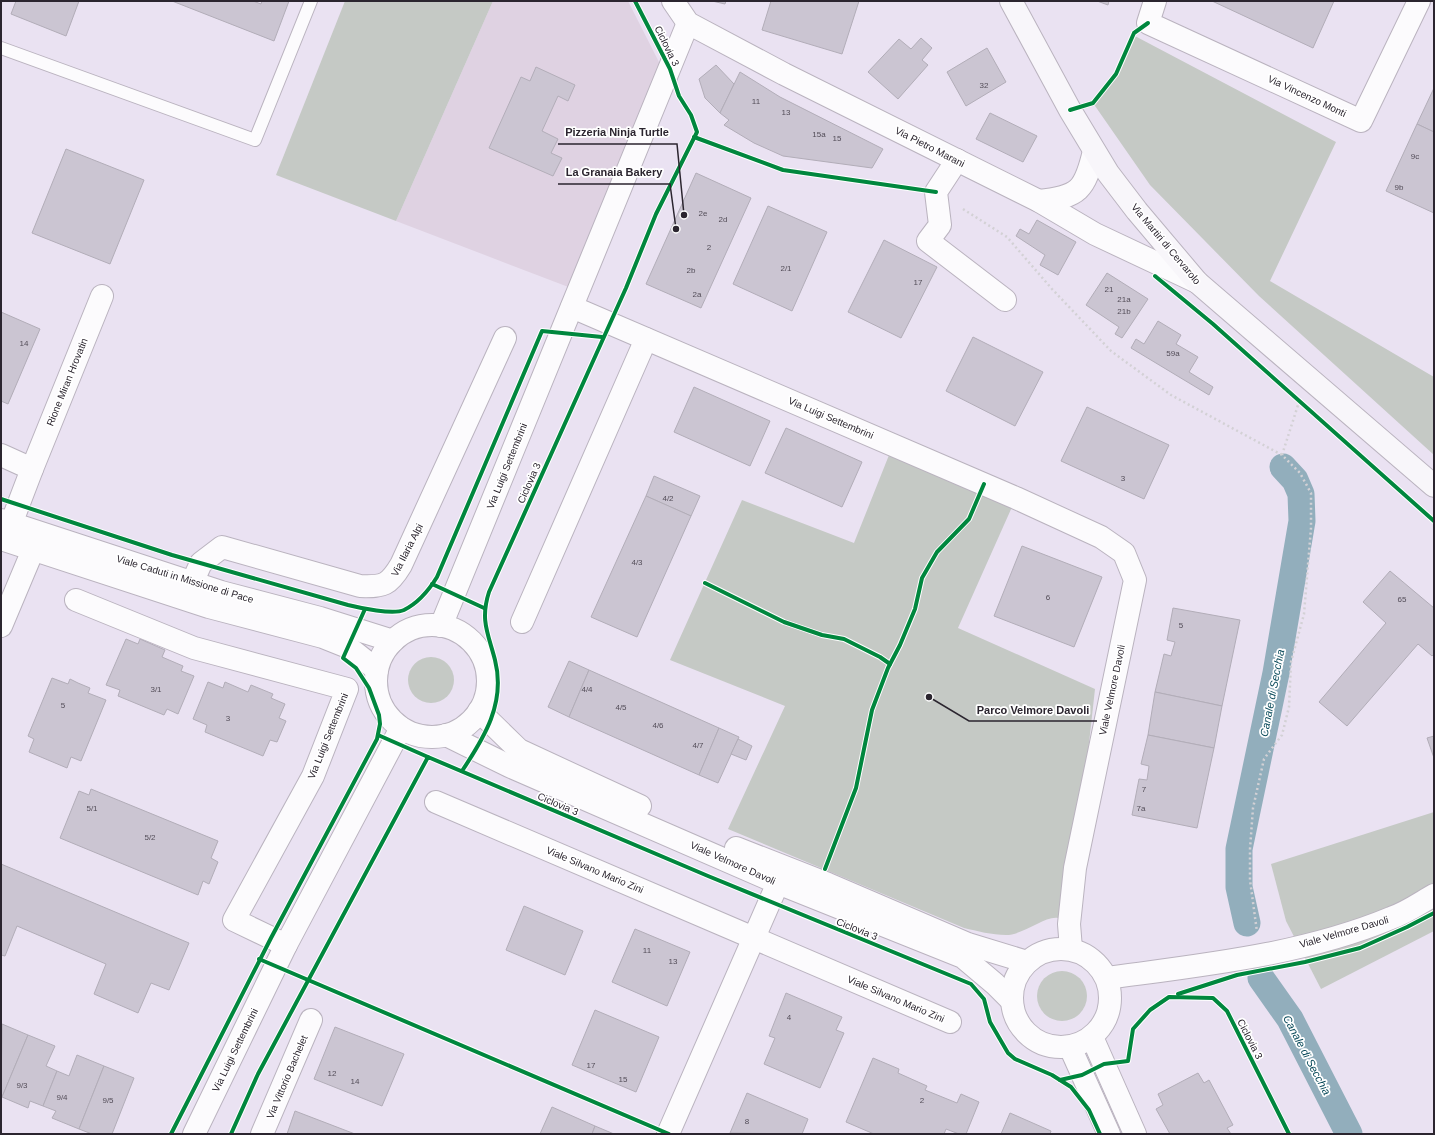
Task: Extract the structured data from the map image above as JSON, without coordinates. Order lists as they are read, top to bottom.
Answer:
{
  "streets": {
    "main road": ["Via Martiri di Cervarolo"],
    "street": [
      "Via Vincenzo Monti",
      "Via Pietro Marani",
      "Rione Miran Hrovatin",
      "Via Luigi Settembrini",
      "Via Ilaria Alpi",
      "Viale Caduti in Missione di Pace",
      "Viale Velmore Davoli",
      "Viale Silvano Mario Zini",
      "Via Vittorio Bachelet"
    ],
    "cycle path": ["Ciclovia 3"]
  },
  "crossings": [
    ["Via Pietro Marani", "Via Martiri di Cervarolo"],
    ["Via Pietro Marani", "Via Luigi Settembrini"],
    ["Rione Miran Hrovatin", "Viale Caduti in Missione di Pace"],
    ["Via Luigi Settembrini", "Viale Caduti in Missione di Pace"],
    ["Via Luigi Settembrini", "Viale Velmore Davoli"],
    ["Via Ilaria Alpi", "Viale Caduti in Missione di Pace"],
    ["Viale Caduti in Missione di Pace", "Viale Velmore Davoli"]
  ],
  "water": ["Canale di Secchia"],
  "places": ["Pizzeria Ninja Turtle", "La Granaia Bakery", "Parco Velmore Davoli"],
  "house_numbers": [
    "32",
    "11",
    "13",
    "15a",
    "15",
    "9c",
    "9b",
    "2e",
    "2d",
    "2",
    "2/1",
    "2b",
    "17",
    "21",
    "2a",
    "21a",
    "21b",
    "14",
    "59a",
    "3",
    "4/2",
    "4/3",
    "6",
    "65",
    "5",
    "3/1",
    "4/4",
    "5",
    "4/5",
    "3",
    "4/6",
    "4/7",
    "7",
    "5/1",
    "7a",
    "5/2",
    "11",
    "13",
    "4",
    "17",
    "12",
    "15",
    "14",
    "9/3",
    "9/4",
    "9/5",
    "2",
    "8"
  ]
}
